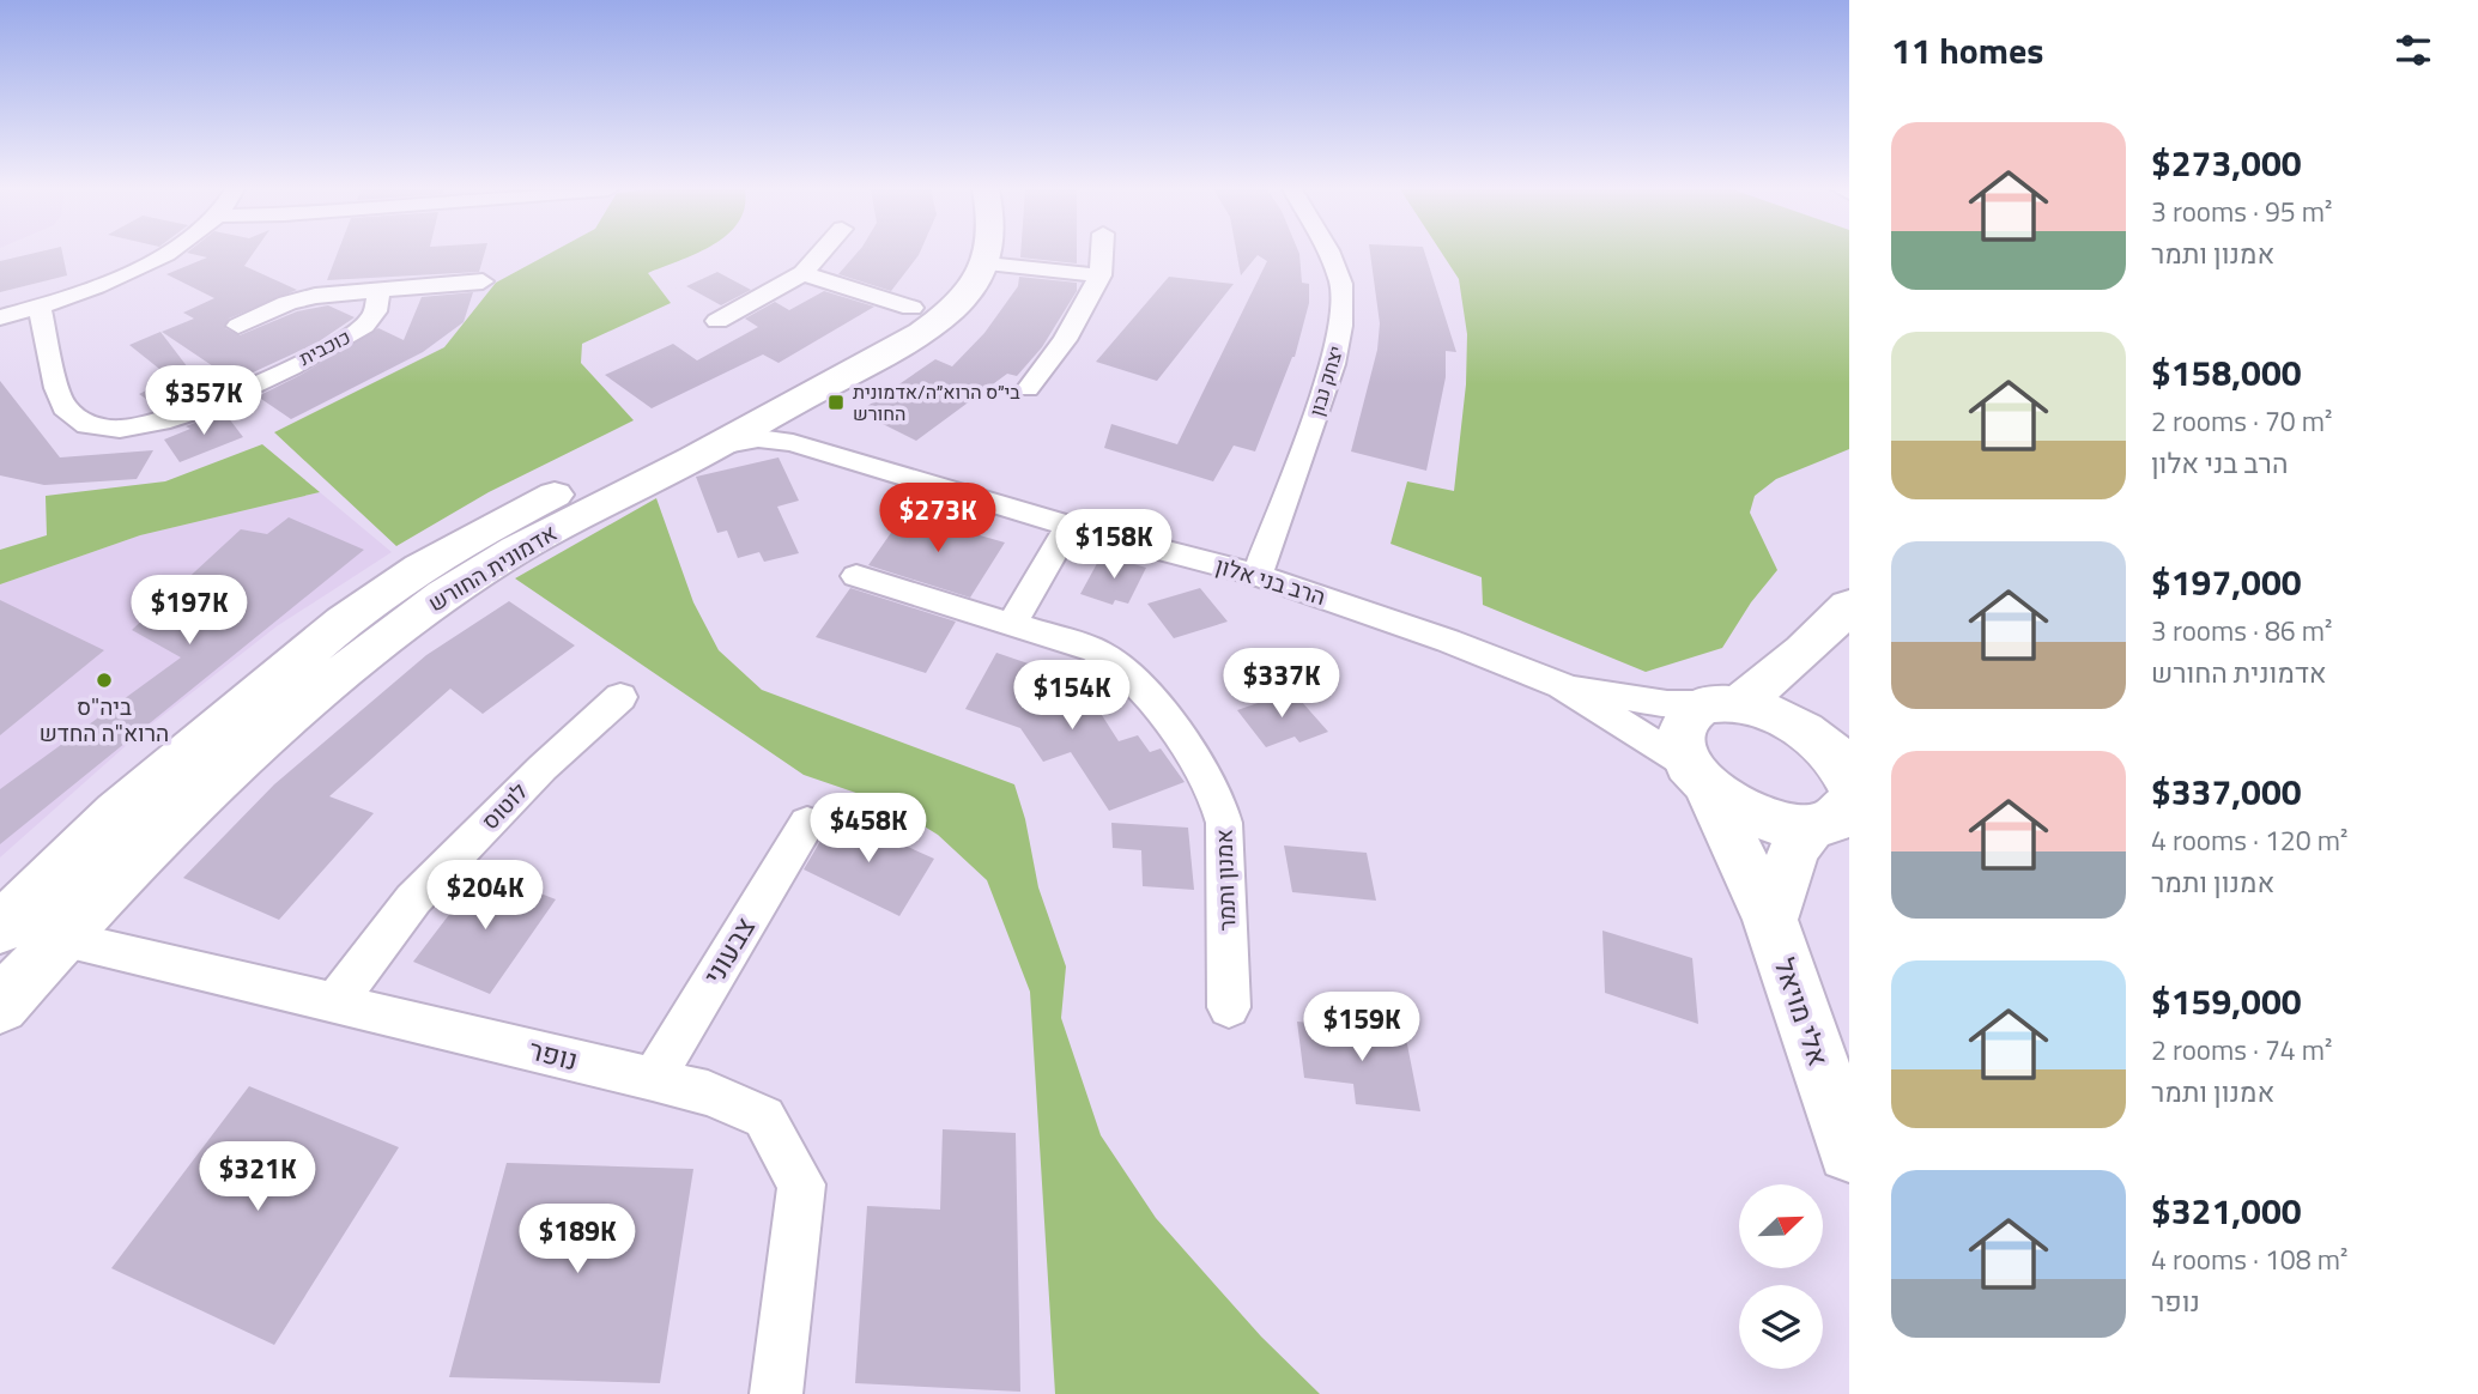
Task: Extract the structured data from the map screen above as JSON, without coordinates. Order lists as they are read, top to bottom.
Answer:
{
  "streets": {
    "street": [
      "כוכבית",
      "יצחק נבון",
      "אדמונית החורש",
      "הרב בני אלון",
      "לוטוס",
      "אמנון ותמר",
      "צבעוני",
      "אלי מויאל",
      "נופר"
    ]
  },
  "crossings": [
    ["יצחק נבון", "הרב בני אלון"],
    ["אדמונית החורש", "הרב בני אלון"],
    ["אדמונית החורש", "נופר"],
    ["הרב בני אלון", "אלי מויאל"],
    ["לוטוס", "נופר"],
    ["צבעוני", "נופר"]
  ],
  "places": {
    "transit": ["בי״ס הרוא״ה/אדמונית החורש"],
    "other": ["ביה\"ס הרוא\"ה החדש"]
  },
  "north": "top right",
  "page": {
    "heading": "11 homes",
    "list": [
      {
        "name": "$273,000",
        "note": "3 rooms · 95 m² · אמנון ותמר"
      },
      {
        "name": "$158,000",
        "note": "2 rooms · 70 m² · הרב בני אלון"
      },
      {
        "name": "$197,000",
        "note": "3 rooms · 86 m² · אדמונית החורש"
      },
      {
        "name": "$337,000",
        "note": "4 rooms · 120 m² · אמנון ותמר"
      },
      {
        "name": "$159,000",
        "note": "2 rooms · 74 m² · אמנון ותמר"
      },
      {
        "name": "$321,000",
        "note": "4 rooms · 108 m² · נופר"
      }
    ],
    "price": [
      "$357K",
      "$273K",
      "$158K",
      "$197K",
      "$337K",
      "$154K",
      "$458K",
      "$204K",
      "$159K",
      "$321K",
      "$189K"
    ]
  }
}
